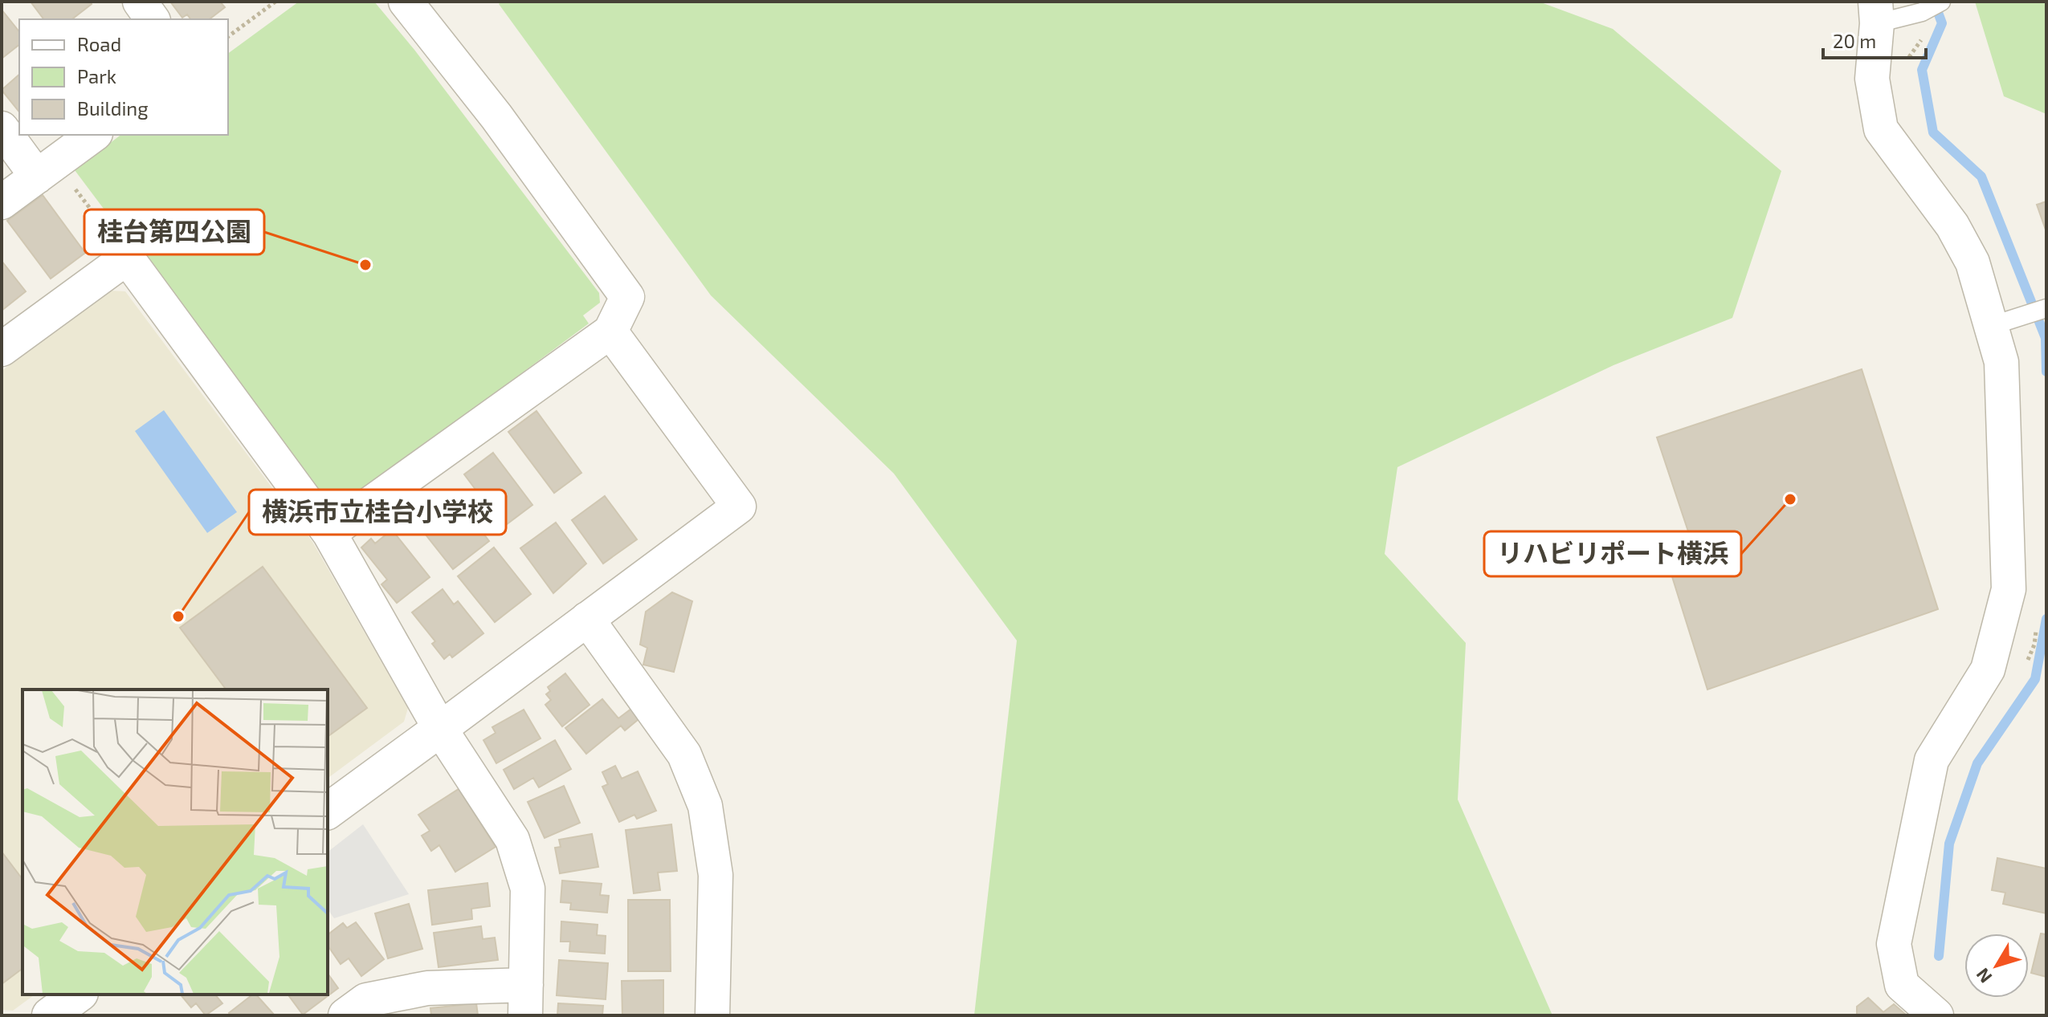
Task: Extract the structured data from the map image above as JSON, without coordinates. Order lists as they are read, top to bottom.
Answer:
{
  "places": ["桂台第四公園", "リハビリポート横浜", "横浜市立桂台小学校"],
  "legend": ["Road", "Park", "Building"],
  "scale_bar": "20 m",
  "north": "bottom left"
}
